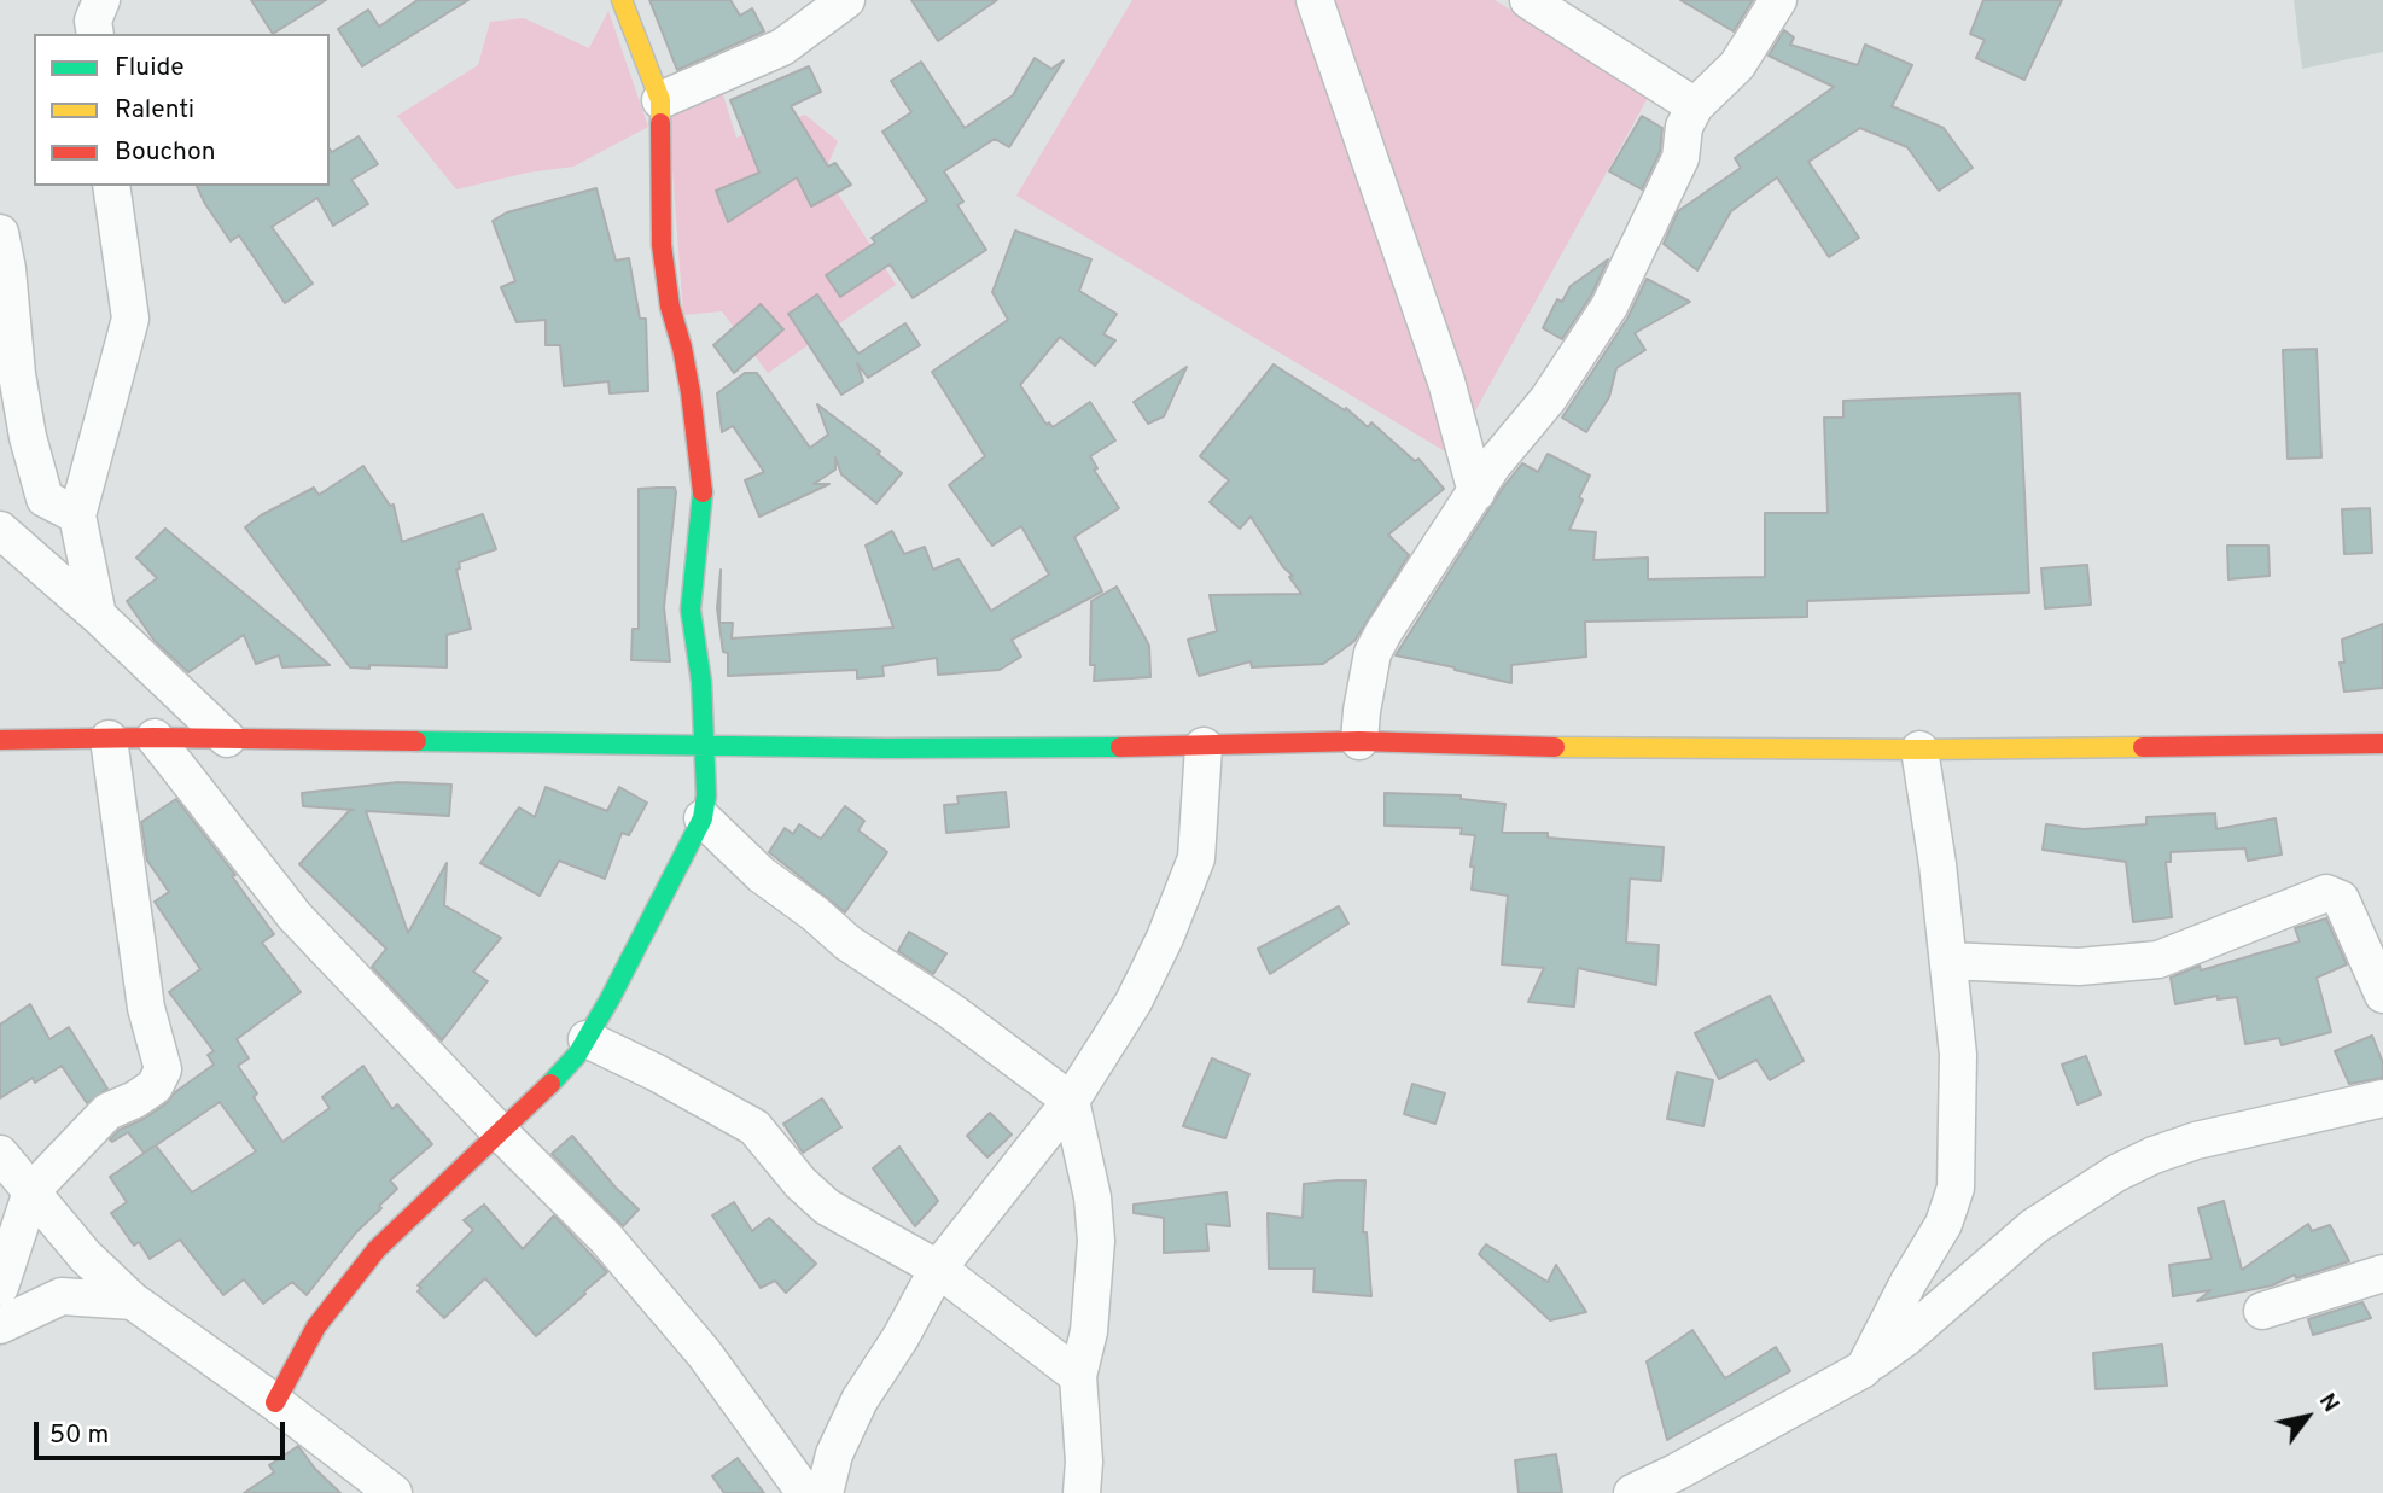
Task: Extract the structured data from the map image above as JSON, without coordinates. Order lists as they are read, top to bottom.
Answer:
{
  "legend": ["Fluide", "Ralenti", "Bouchon"],
  "scale_bar": "50 m",
  "north": "top right"
}
